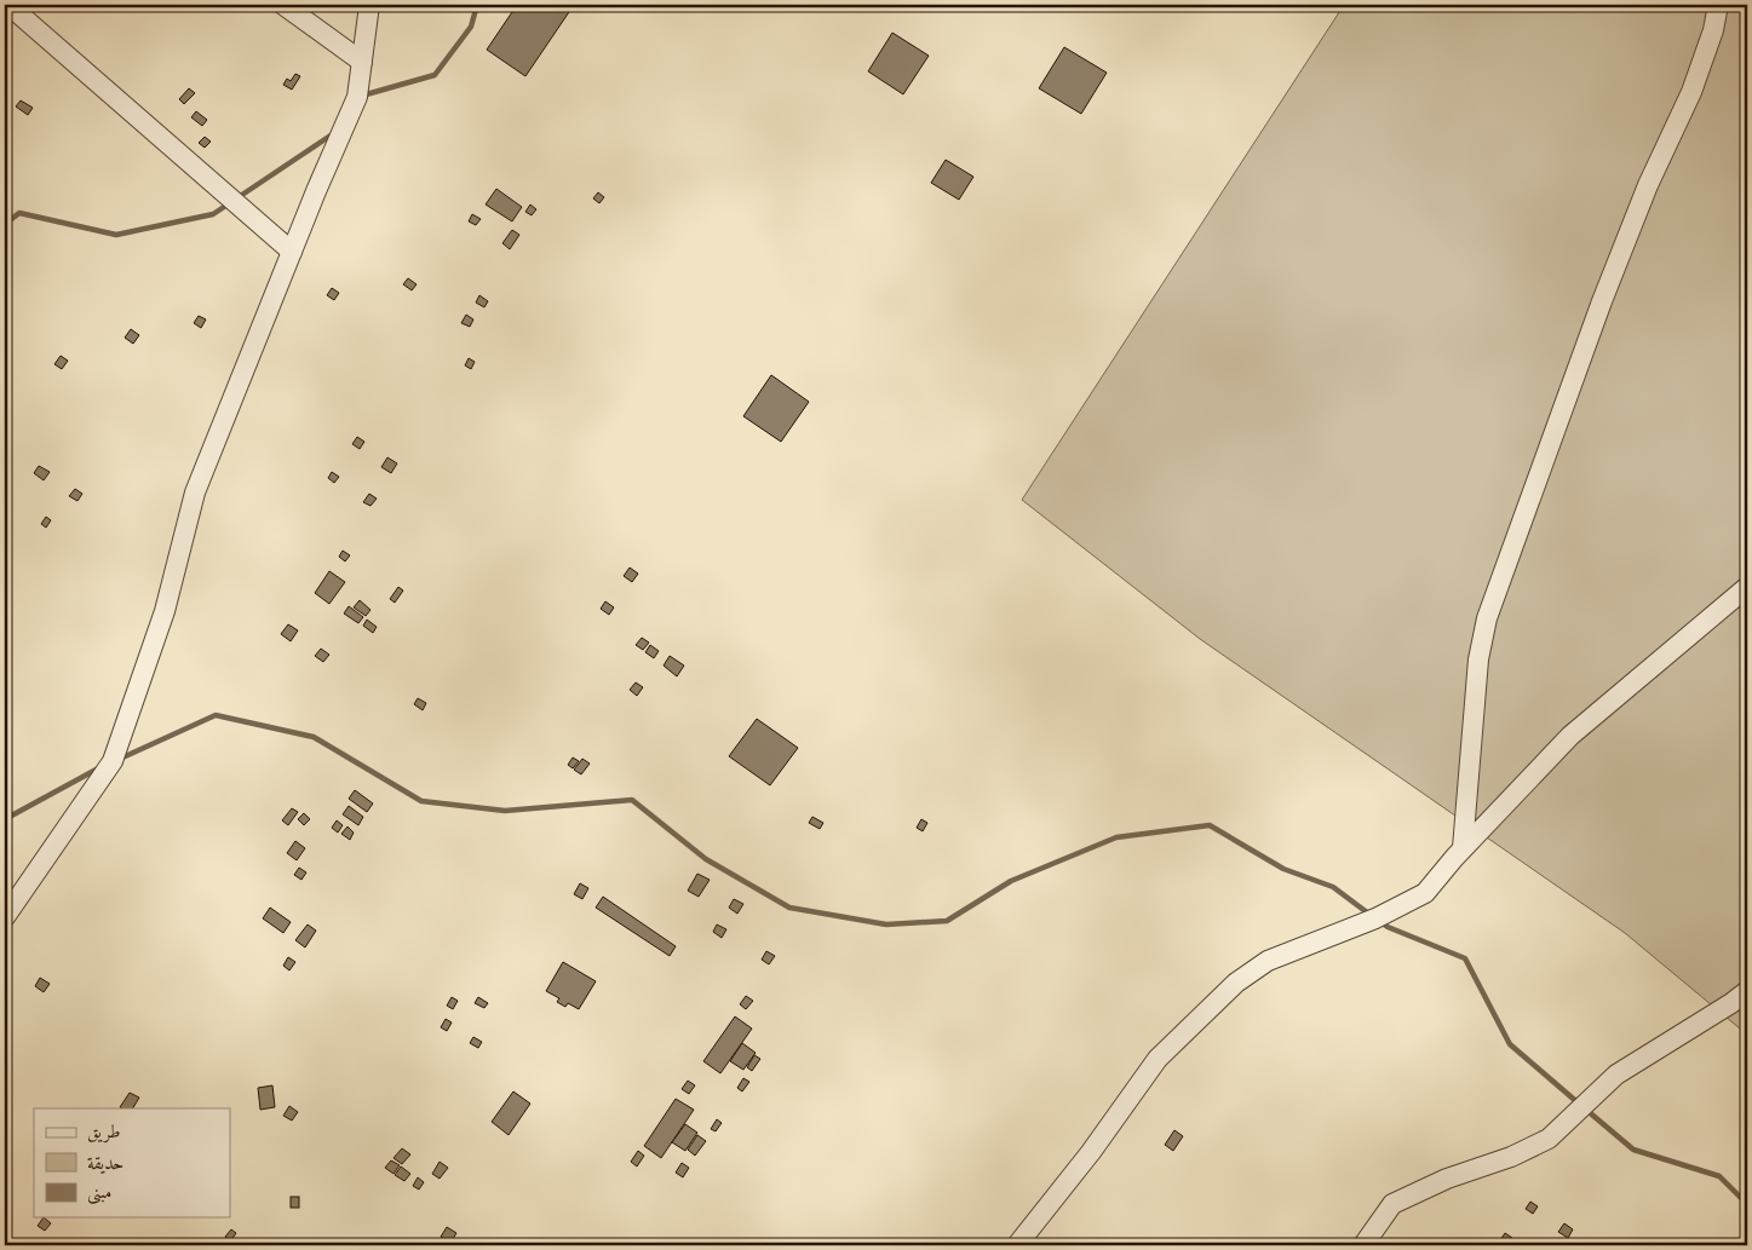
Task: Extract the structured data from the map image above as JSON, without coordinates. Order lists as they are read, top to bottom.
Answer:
{
  "legend": ["طريق", "حديقة", "مبنى"]
}
